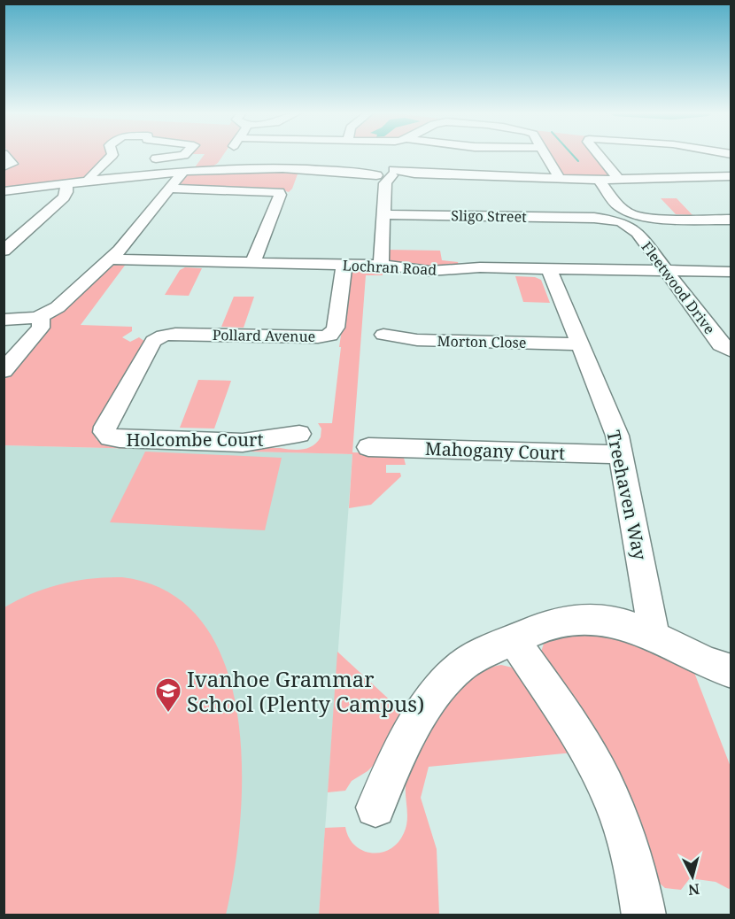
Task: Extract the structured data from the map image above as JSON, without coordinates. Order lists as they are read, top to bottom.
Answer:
{
  "streets": {
    "street": [
      "Sligo Street",
      "Lochran Road",
      "Fleetwood Drive",
      "Pollard Avenue",
      "Morton Close",
      "Holcombe Court",
      "Mahogany Court",
      "Treehaven Way"
    ]
  },
  "crossings": [
    ["Sligo Street", "Fleetwood Drive"],
    ["Lochran Road", "Fleetwood Drive"],
    ["Lochran Road", "Pollard Avenue"],
    ["Lochran Road", "Treehaven Way"],
    ["Pollard Avenue", "Holcombe Court"],
    ["Morton Close", "Treehaven Way"],
    ["Mahogany Court", "Treehaven Way"]
  ],
  "places": {
    "school or university": ["Ivanhoe Grammar School (Plenty Campus)"]
  },
  "north": "bottom"
}
